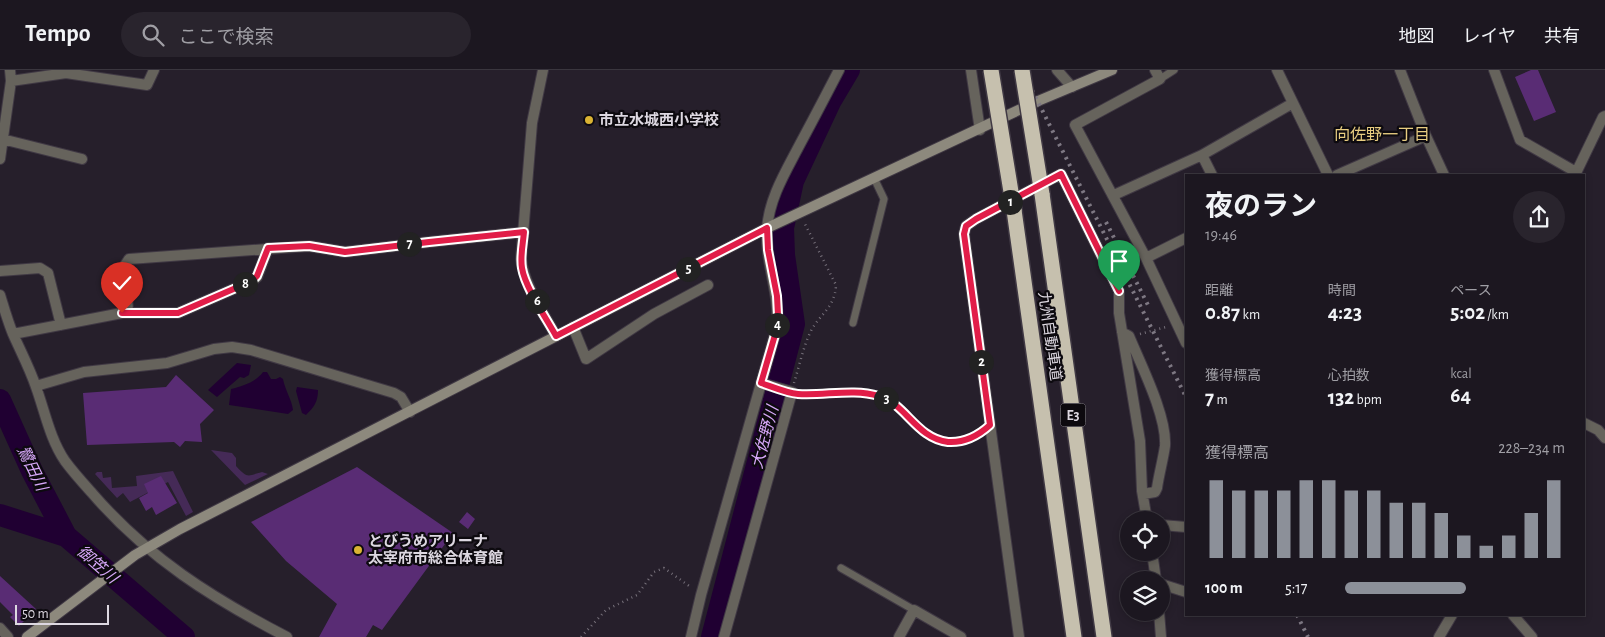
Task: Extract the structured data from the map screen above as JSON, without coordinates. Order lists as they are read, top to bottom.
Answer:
{
  "streets": {
    "highway": ["九州自動車道", "E3"]
  },
  "districts": ["向佐野一丁目"],
  "water": ["大佐野川", "鷺田川", "御笠川"],
  "places": ["市立水城西小学校", "とびうめアリーナ 太宰府市総合体育館"],
  "scale_bar": "50 m",
  "page": {
    "header": "Tempo",
    "search": "ここで検索",
    "nav": ["地図", "レイヤ", "共有"],
    "heading": ["夜のラン", "19:46"],
    "pins": [
      "1",
      "7",
      "5",
      "8",
      "6",
      "4",
      "2",
      "3"
    ],
    "stats": [
      ["距離", "0.87 km"],
      ["時間", "4:23"],
      ["ペース", "5:02 /km"],
      ["獲得標高", "7 m"],
      ["心拍数", "132 bpm"],
      ["kcal", "64"]
    ],
    "chart": ["獲得標高", "228–234 m"],
    "list": [
      {
        "name": "100 m",
        "note": "5:17"
      }
    ],
    "scale": "50 m"
  }
}
